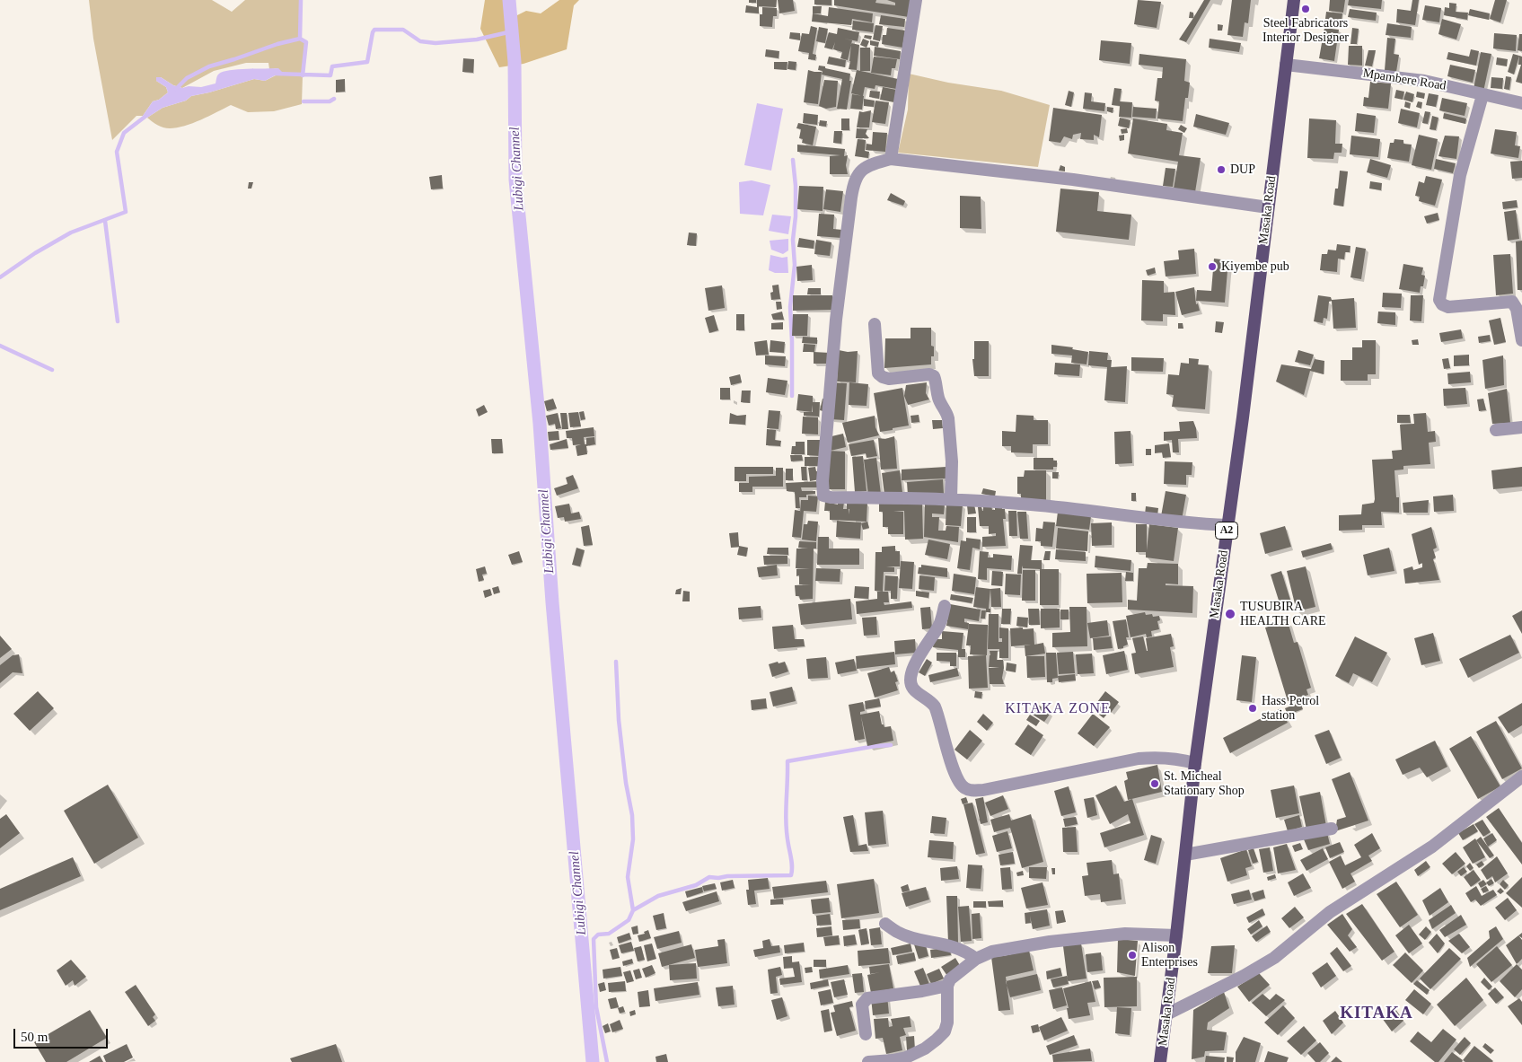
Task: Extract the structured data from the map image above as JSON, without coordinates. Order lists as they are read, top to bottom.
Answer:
{
  "streets": {
    "main road": ["Masaka Road", "A2"],
    "street": ["Mpambere Road"]
  },
  "crossings": [
    ["Mpambere Road", "Masaka Road"]
  ],
  "districts": ["KITAKA ZONE", "KITAKA"],
  "water": ["Lubigi Channel"],
  "places": [
    "Steel Fabricators Interior Designer",
    "DUP",
    "Kiyembe pub",
    "TUSUBIRA HEALTH CARE",
    "Hass Petrol station",
    "St. Micheal Stationary Shop",
    "Alison Enterprises"
  ],
  "scale_bar": "50 m"
}
